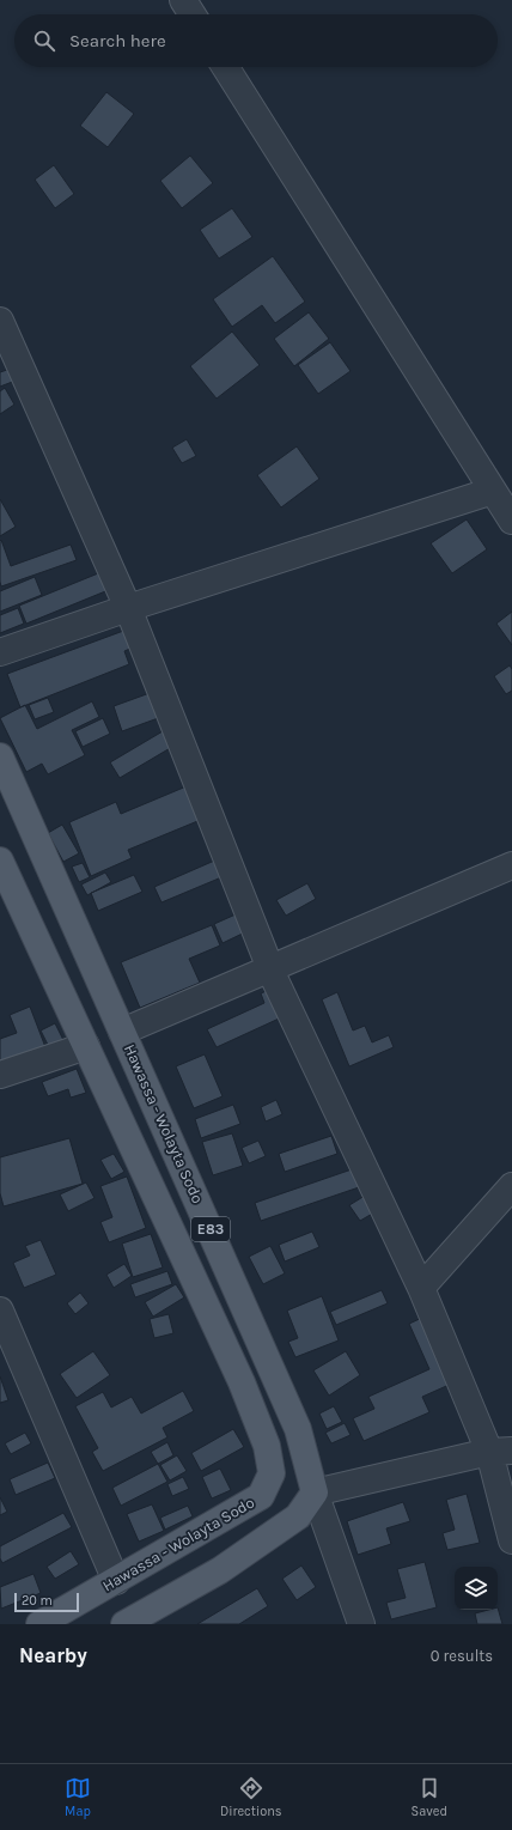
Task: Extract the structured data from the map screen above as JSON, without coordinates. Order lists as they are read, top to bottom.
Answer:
{
  "streets": {
    "main road": ["Hawassa - Wolayta Sodo", "E83"]
  },
  "crossings": [
    ["Hawassa - Wolayta Sodo", "E83"]
  ],
  "scale_bar": "20 m",
  "page": {
    "search": "Search here",
    "scale": "20 m",
    "heading": ["Nearby", "0 results"],
    "nav": ["Map", "Directions", "Saved"]
  }
}
